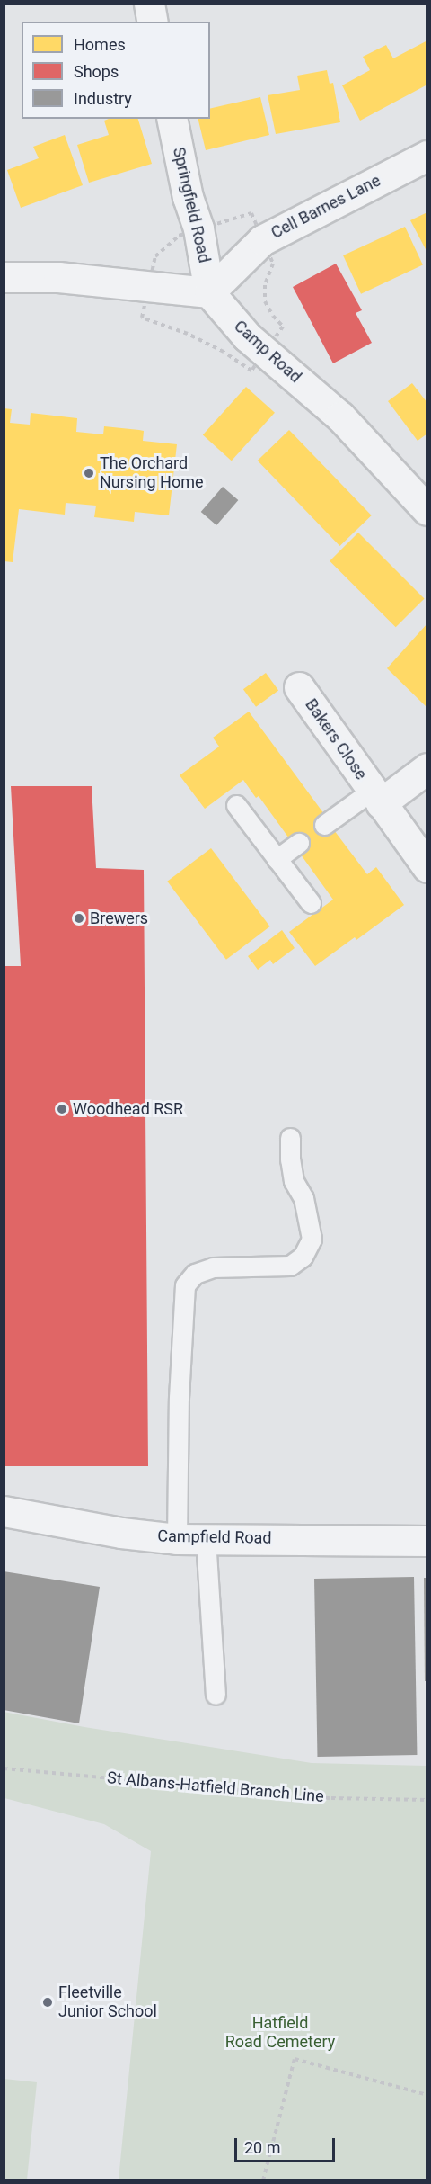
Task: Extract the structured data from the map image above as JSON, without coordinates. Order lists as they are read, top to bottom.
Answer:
{
  "streets": {
    "street": [
      "Springfield Road",
      "Cell Barnes Lane",
      "Camp Road",
      "Bakers Close",
      "Campfield Road"
    ],
    "path": ["St Albans-Hatfield Branch Line"]
  },
  "crossings": [
    ["Springfield Road", "Cell Barnes Lane"],
    ["Springfield Road", "Camp Road"],
    ["Cell Barnes Lane", "Camp Road"]
  ],
  "parks": ["Hatfield Road Cemetery"],
  "places": [
    "The Orchard Nursing Home",
    "Brewers",
    "Woodhead RSR",
    "Fleetville Junior School"
  ],
  "legend": ["Homes", "Shops", "Industry"],
  "scale_bar": "20 m"
}
